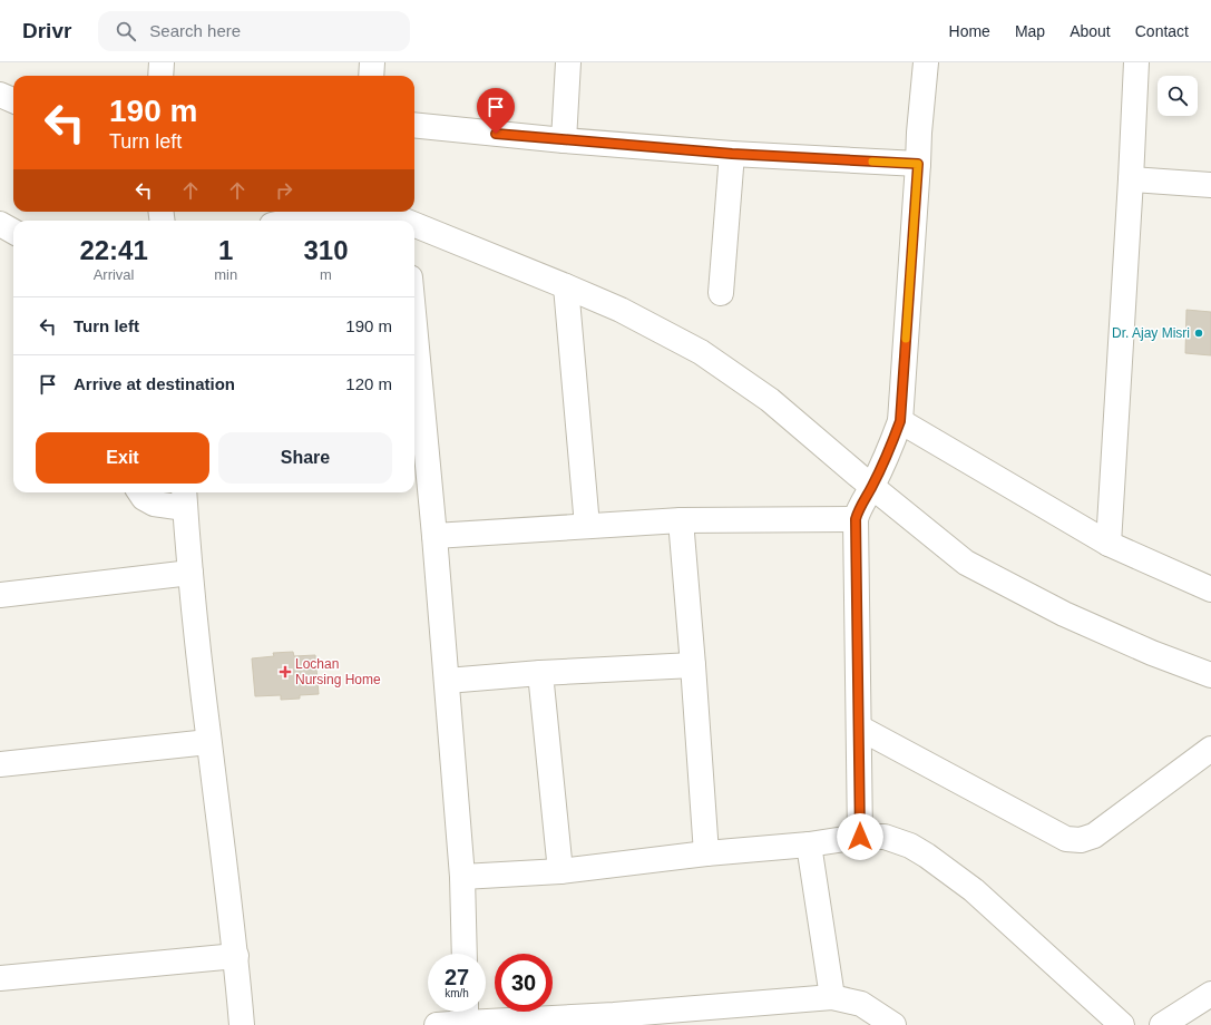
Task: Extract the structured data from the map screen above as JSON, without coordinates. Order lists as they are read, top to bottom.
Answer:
{
  "places": {
    "other": ["Dr. Ajay Misri"],
    "health": ["Lochan Nursing Home"]
  },
  "page": {
    "header": "Drivr",
    "search": "Search here",
    "nav": [
      "Home",
      "Map",
      "About",
      "Contact"
    ],
    "turn": ["190 m", "Turn left"],
    "eta": [
      "22:41",
      "Arrival",
      "1",
      "min",
      "310",
      "m"
    ],
    "list": [
      {
        "name": "Turn left",
        "value": "190 m"
      },
      {
        "name": "Arrive at destination",
        "value": "120 m"
      }
    ],
    "buttons": ["Exit", "Share"],
    "speed": "27 km/h",
    "limit": "30"
  }
}
